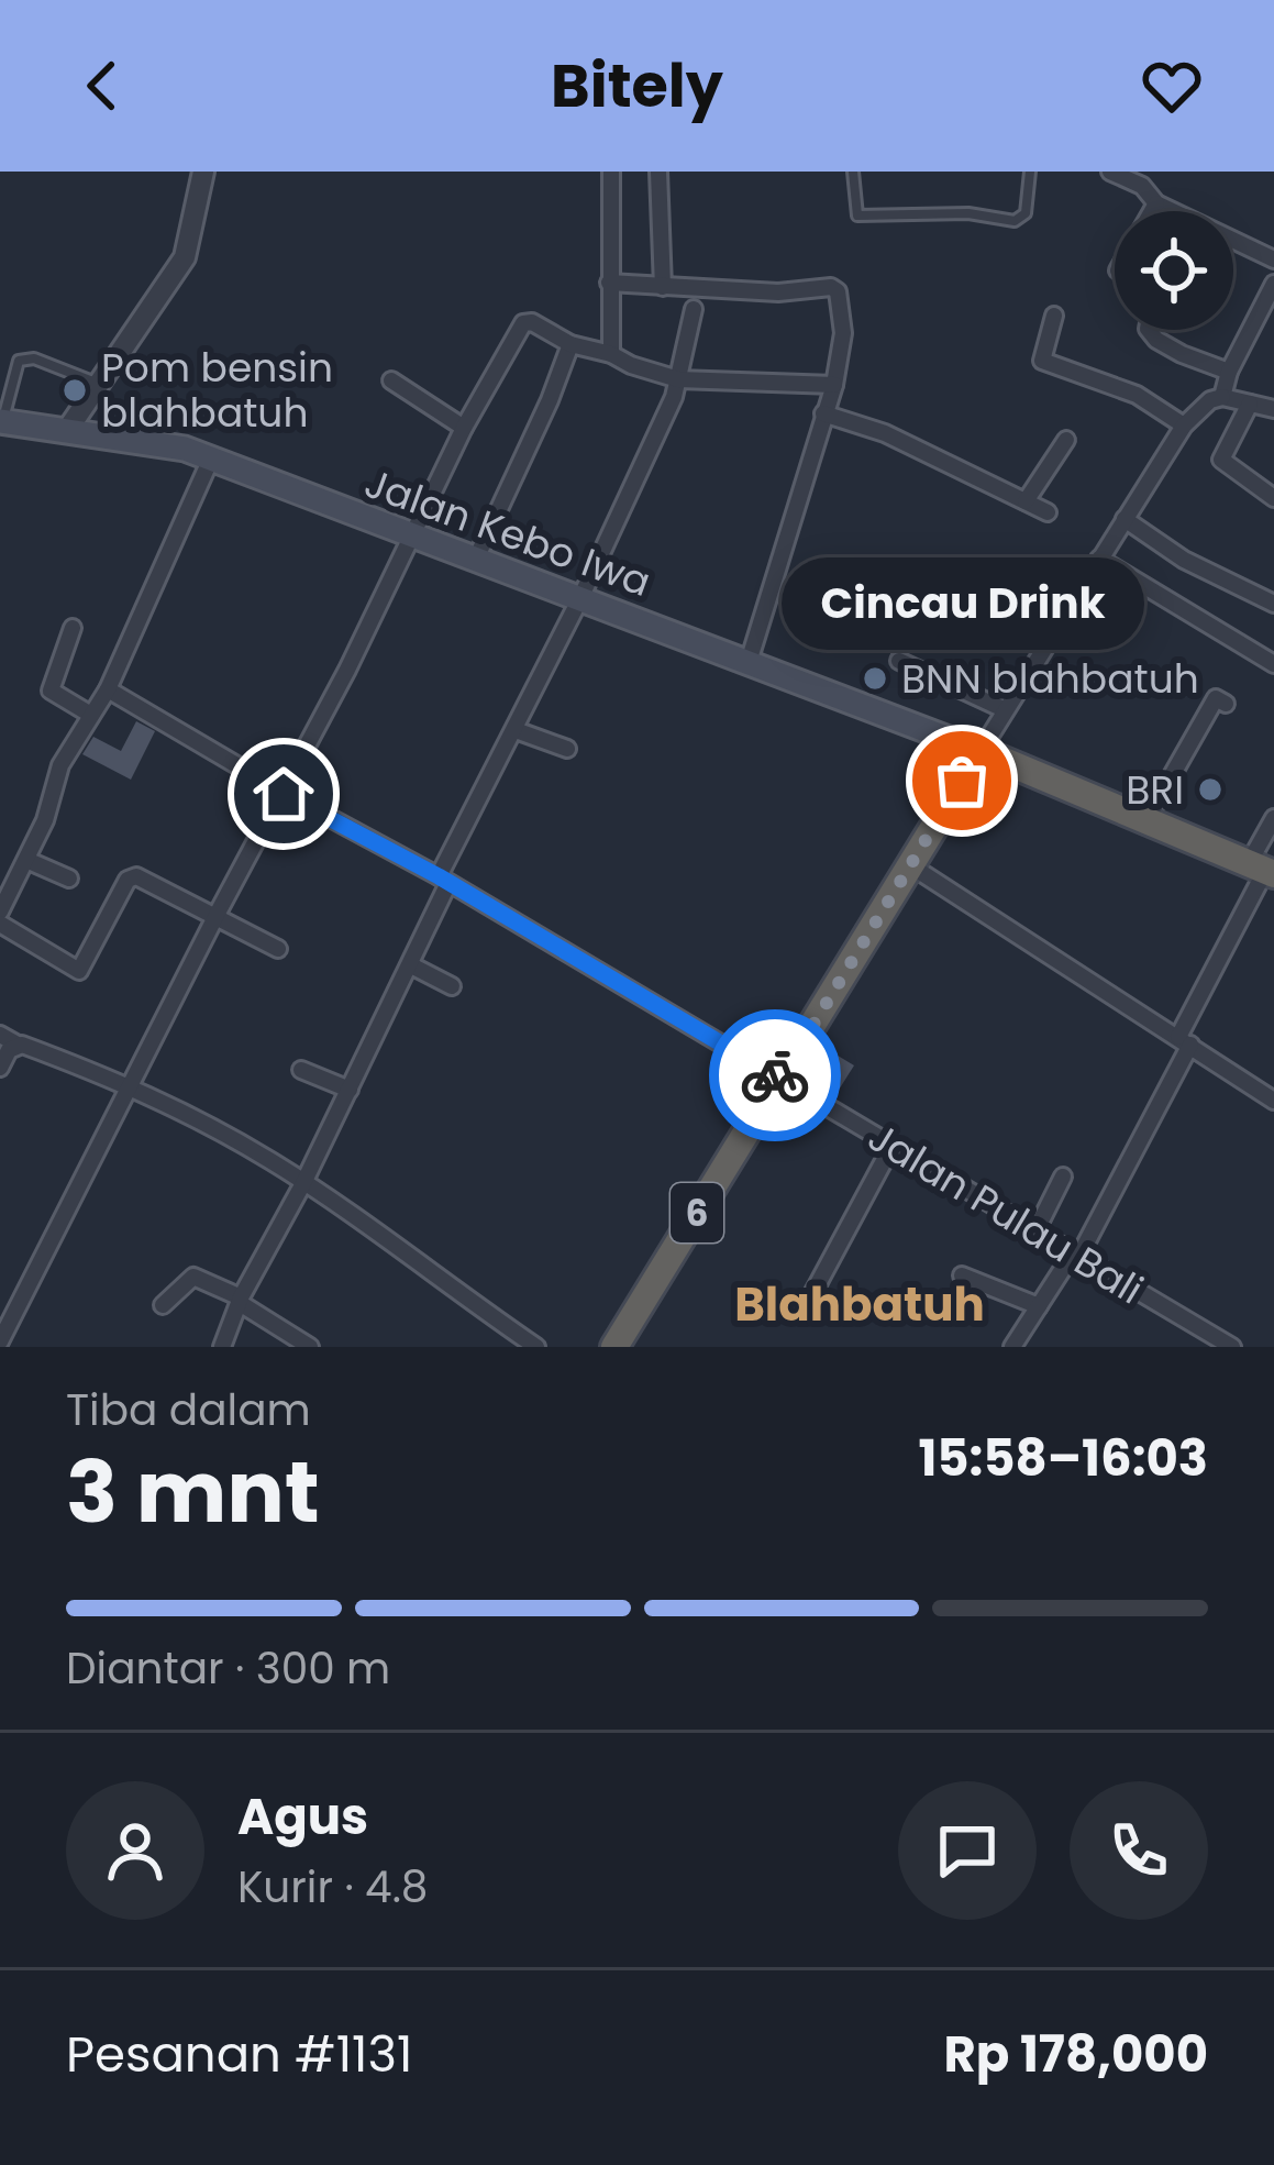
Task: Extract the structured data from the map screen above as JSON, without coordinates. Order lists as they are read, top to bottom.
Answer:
{
  "streets": {
    "highway": ["6"],
    "main road": ["Jalan Kebo Iwa"],
    "street": ["Jalan Pulau Bali"]
  },
  "crossings": [
    ["Jalan Kebo Iwa", "6"],
    ["6", "Jalan Pulau Bali"]
  ],
  "districts": ["Blahbatuh"],
  "places": [
    "Pom bensin blahbatuh",
    "BNN blahbatuh",
    "Cincau Drink",
    "BRI"
  ],
  "page": {
    "header": "Bitely",
    "bubble": "Cincau Drink",
    "heading": ["3 mnt", "Tiba dalam", "15:58–16:03"],
    "panel": [
      "Agus",
      "Kurir · 4.8",
      "Pesanan #1131",
      "Rp 178,000"
    ],
    "bar": "Diantar · 300 m"
  }
}
